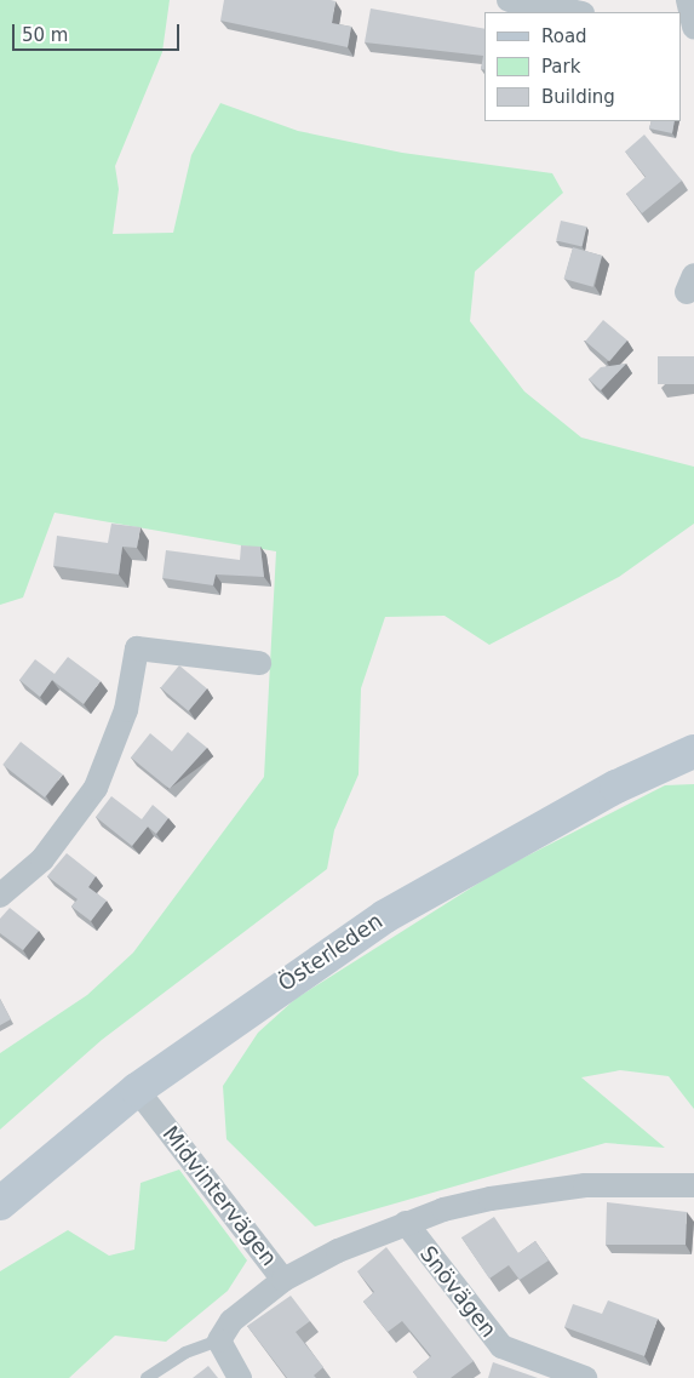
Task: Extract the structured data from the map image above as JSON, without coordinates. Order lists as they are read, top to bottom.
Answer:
{
  "streets": {
    "main road": ["Österleden"],
    "street": ["Midvintervägen", "Snövägen"]
  },
  "crossings": [
    ["Österleden", "Midvintervägen"],
    ["Midvintervägen", "Snövägen"]
  ],
  "legend": ["Road", "Park", "Building"],
  "scale_bar": "50 m"
}
